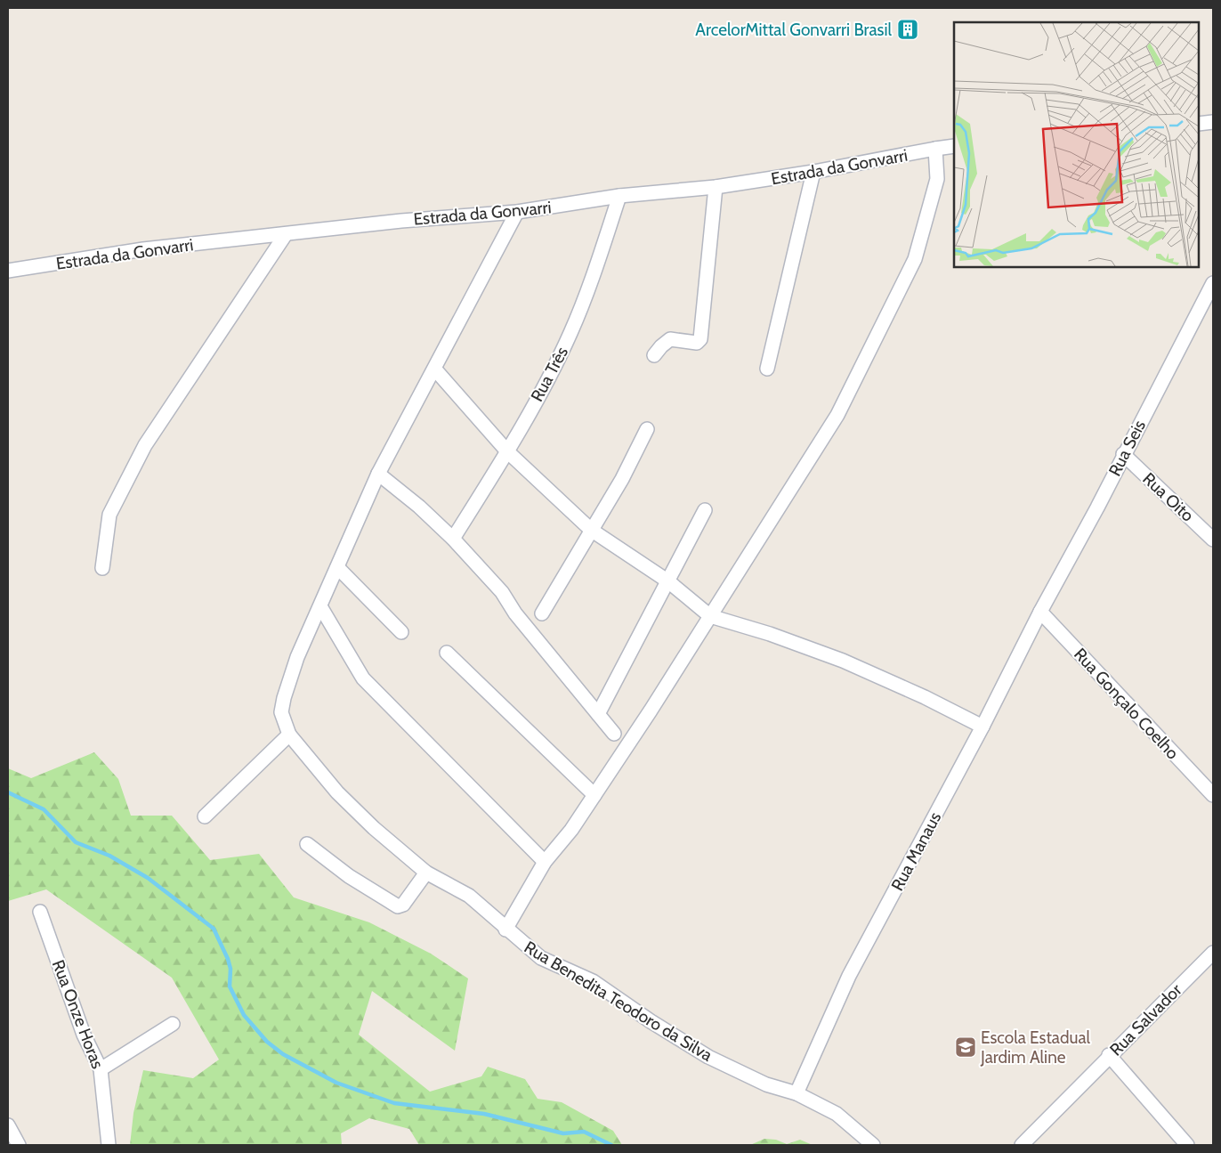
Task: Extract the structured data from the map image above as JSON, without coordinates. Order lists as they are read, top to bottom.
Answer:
{
  "streets": {
    "street": [
      "Estrada da Gonvarri",
      "Rua Três",
      "Rua Seis",
      "Rua Oito",
      "Rua Gonçalo Coelho",
      "Rua Manaus",
      "Rua Benedita Teodoro da Silva",
      "Rua Onze Horas",
      "Rua Salvador"
    ]
  },
  "crossings": [
    ["Estrada da Gonvarri", "Rua Três"],
    ["Rua Seis", "Rua Oito"],
    ["Rua Seis", "Rua Gonçalo Coelho"],
    ["Rua Seis", "Rua Manaus"],
    ["Rua Gonçalo Coelho", "Rua Manaus"],
    ["Rua Manaus", "Rua Benedita Teodoro da Silva"]
  ],
  "places": {
    "building": ["ArcelorMittal Gonvarri Brasil"],
    "school or university": ["Escola Estadual Jardim Aline"]
  }
}
